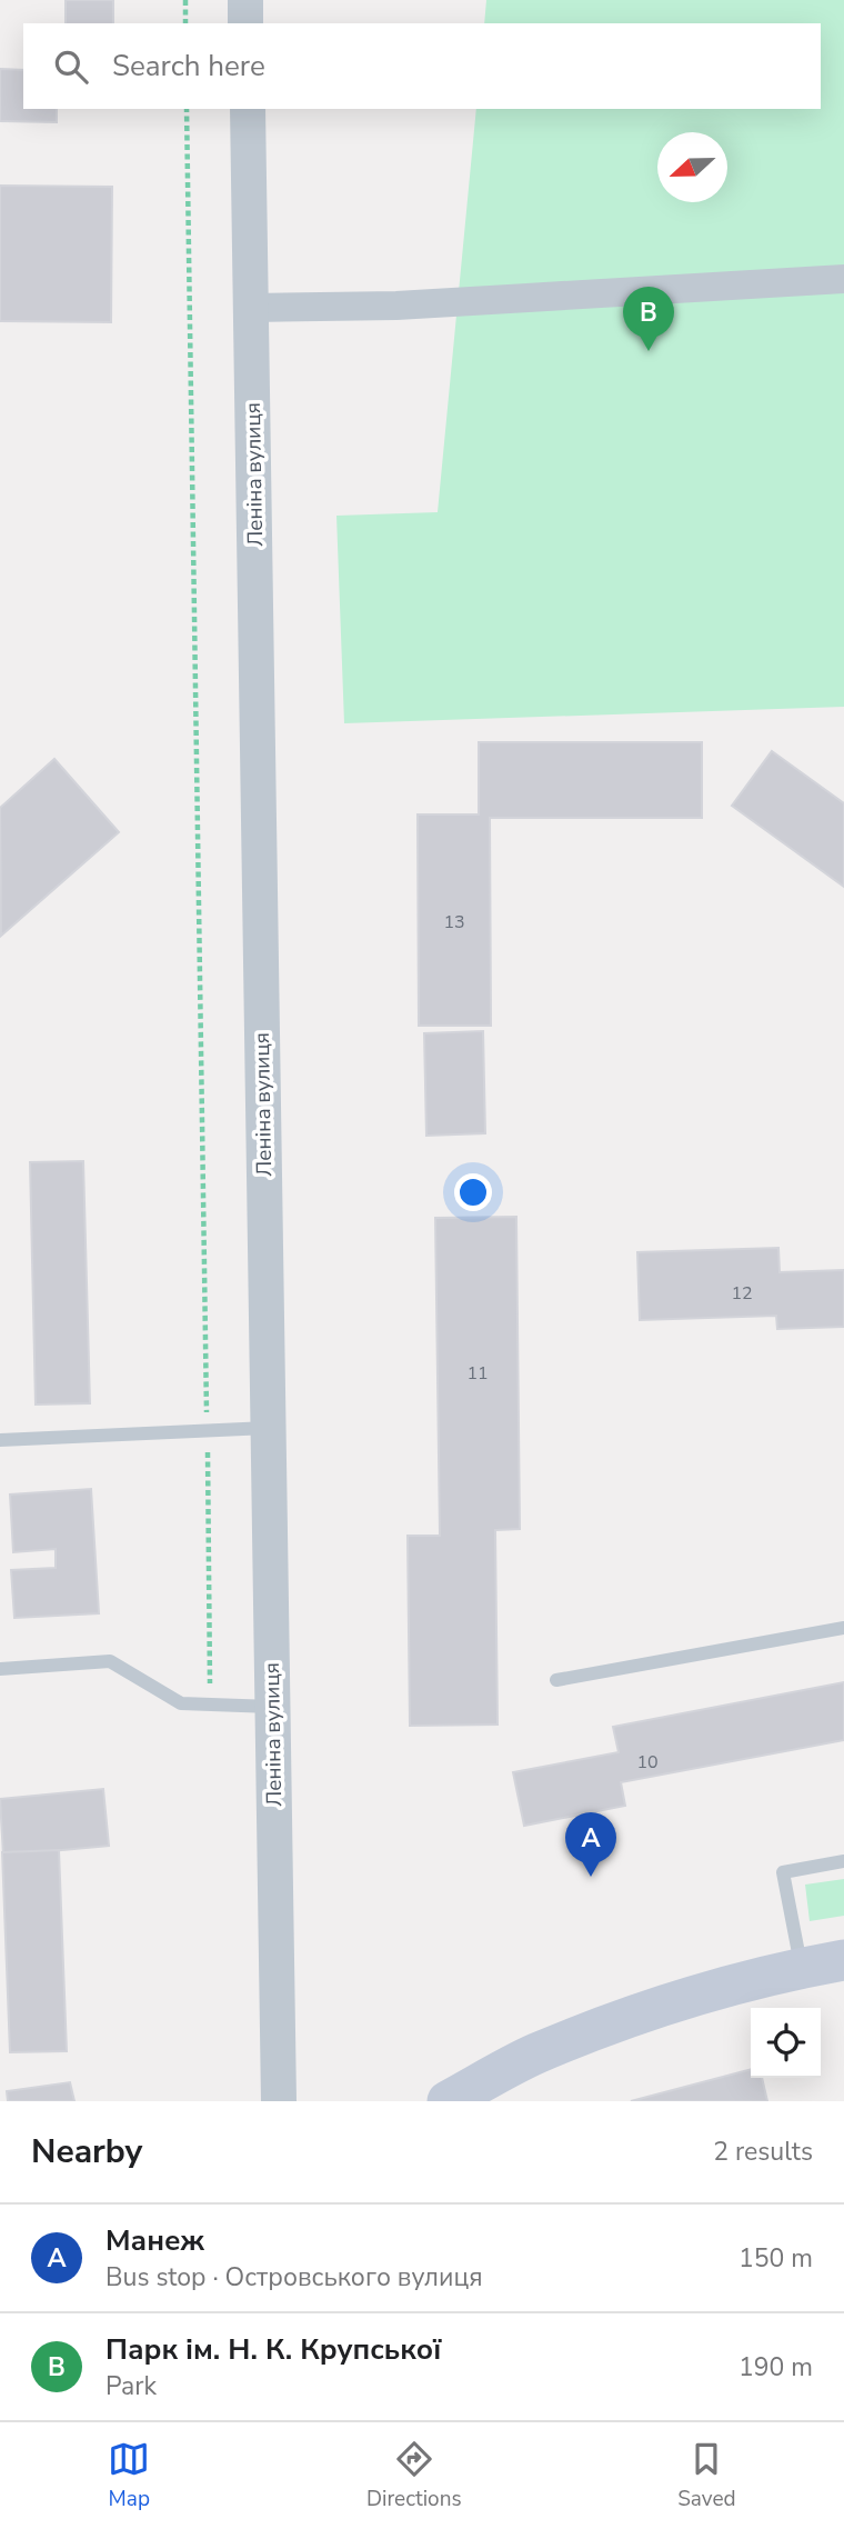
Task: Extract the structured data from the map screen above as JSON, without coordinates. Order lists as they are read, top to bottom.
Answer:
{
  "streets": {
    "street": ["Леніна вулиця"]
  },
  "house_numbers": [
    "13",
    "12",
    "11",
    "10"
  ],
  "north": "left",
  "page": {
    "search": "Search here",
    "pins": ["B", "A"],
    "heading": ["Nearby", "2 results"],
    "list": [
      {
        "mark": "A",
        "name": "Манеж",
        "note": "Bus stop · Островського вулиця",
        "value": "150 m"
      },
      {
        "mark": "B",
        "name": "Парк ім. Н. К. Крупської",
        "note": "Park",
        "value": "190 m"
      }
    ],
    "nav": ["Map", "Directions", "Saved"]
  }
}
